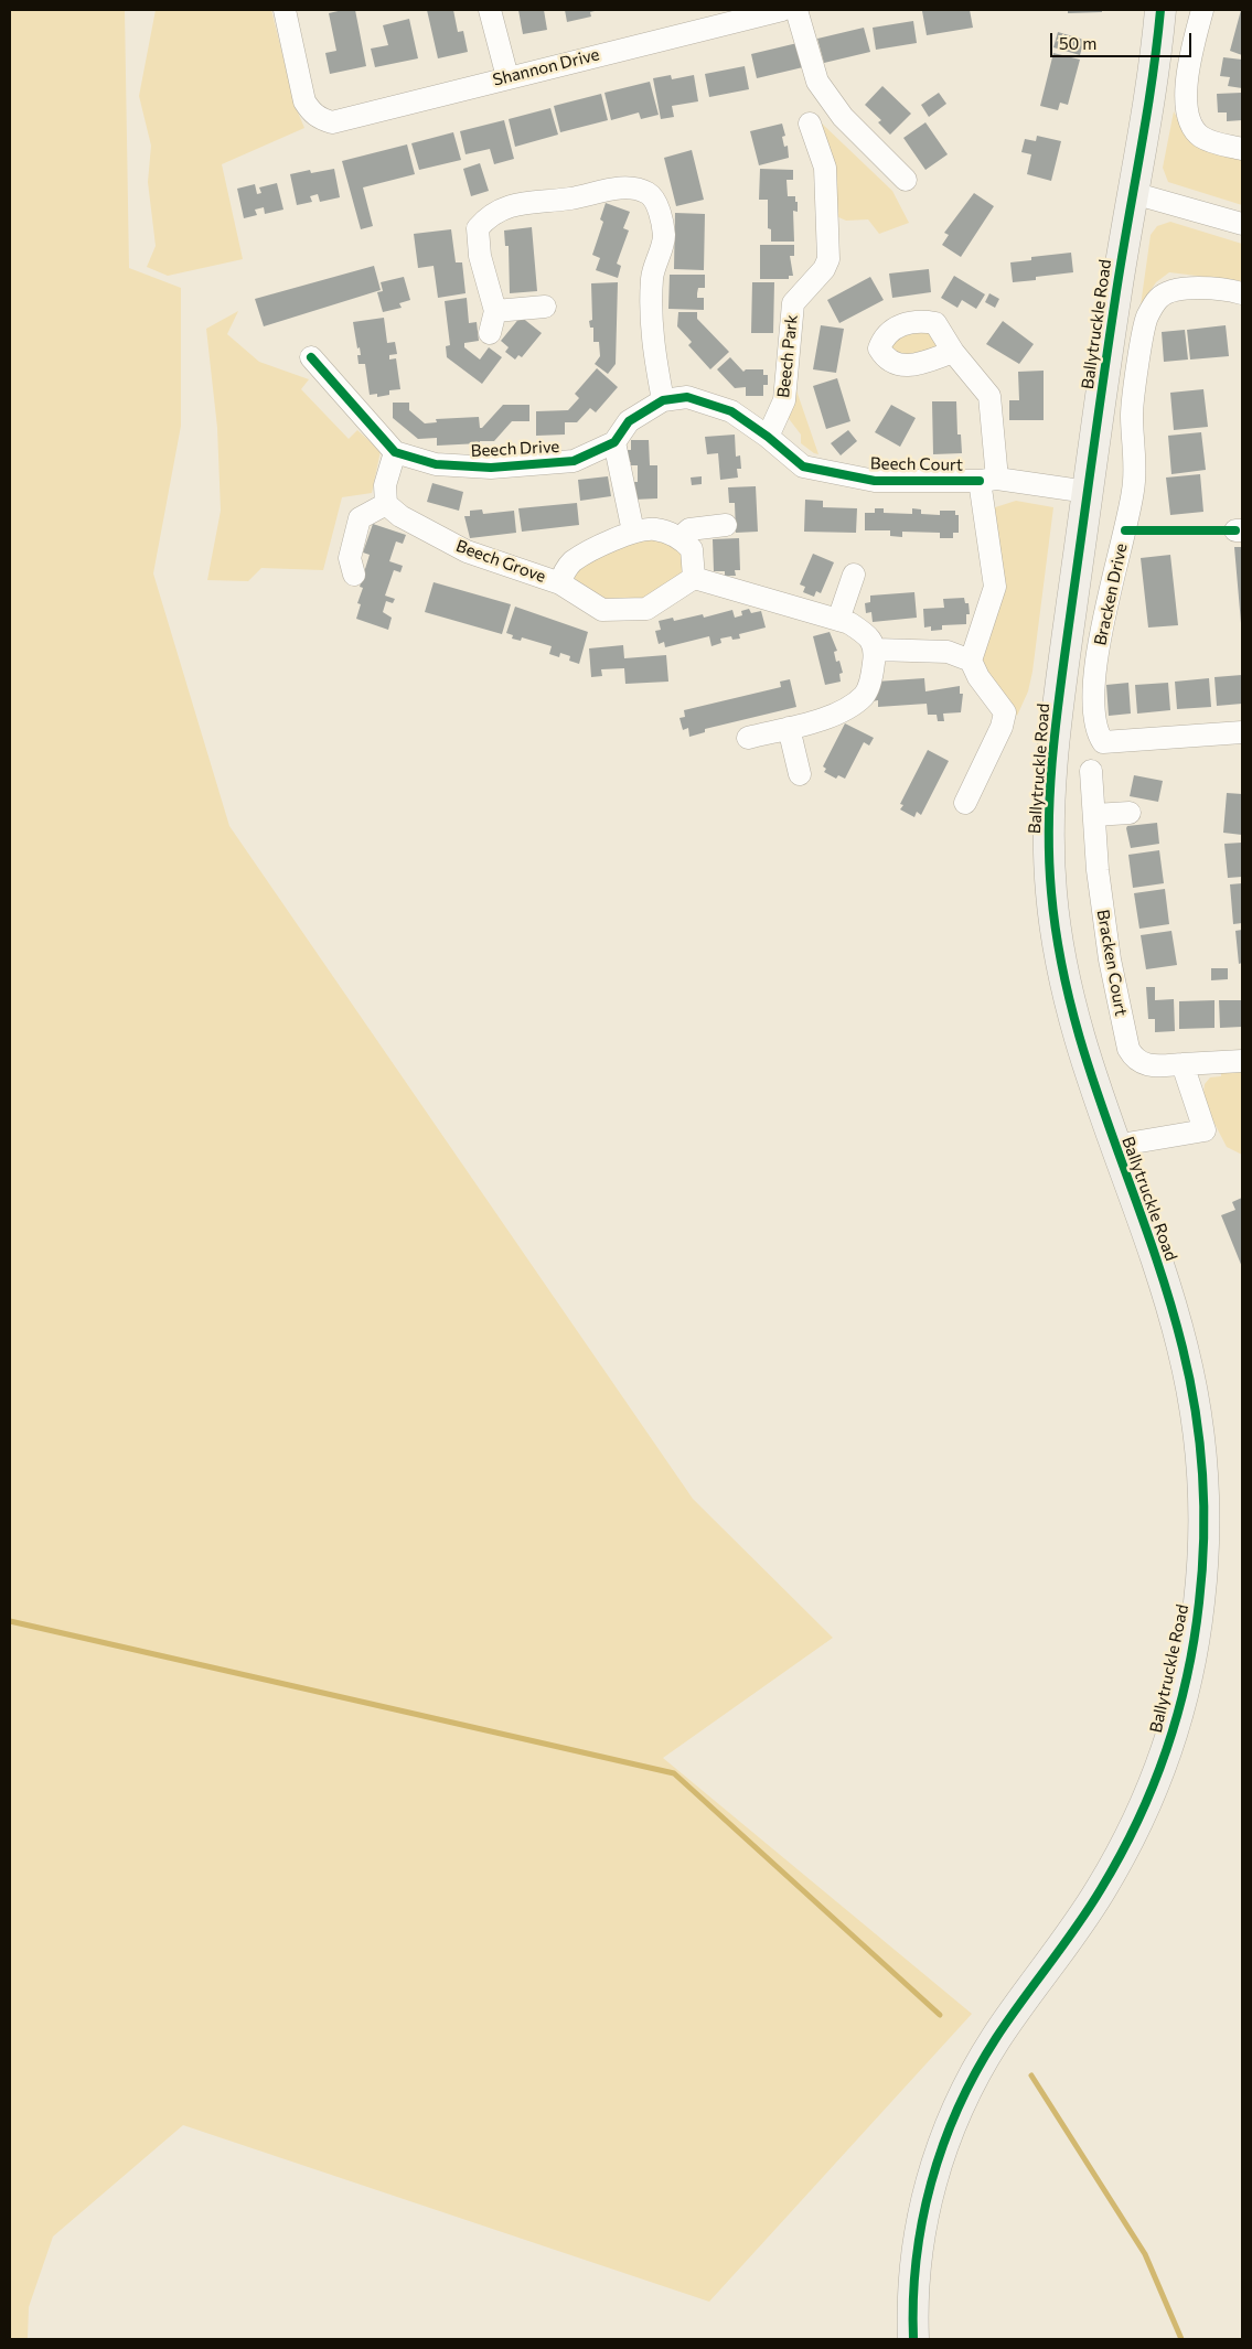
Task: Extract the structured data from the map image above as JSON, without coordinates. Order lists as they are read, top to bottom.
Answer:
{
  "streets": {
    "street": [
      "Shannon Drive",
      "Ballytruckle Road",
      "Beech Park",
      "Beech Drive",
      "Beech Court",
      "Beech Grove",
      "Bracken Drive",
      "Bracken Court"
    ]
  },
  "crossings": [
    ["Beech Park", "Beech Drive"],
    ["Beech Park", "Beech Court"],
    ["Beech Drive", "Beech Court"]
  ],
  "scale_bar": "50 m"
}
